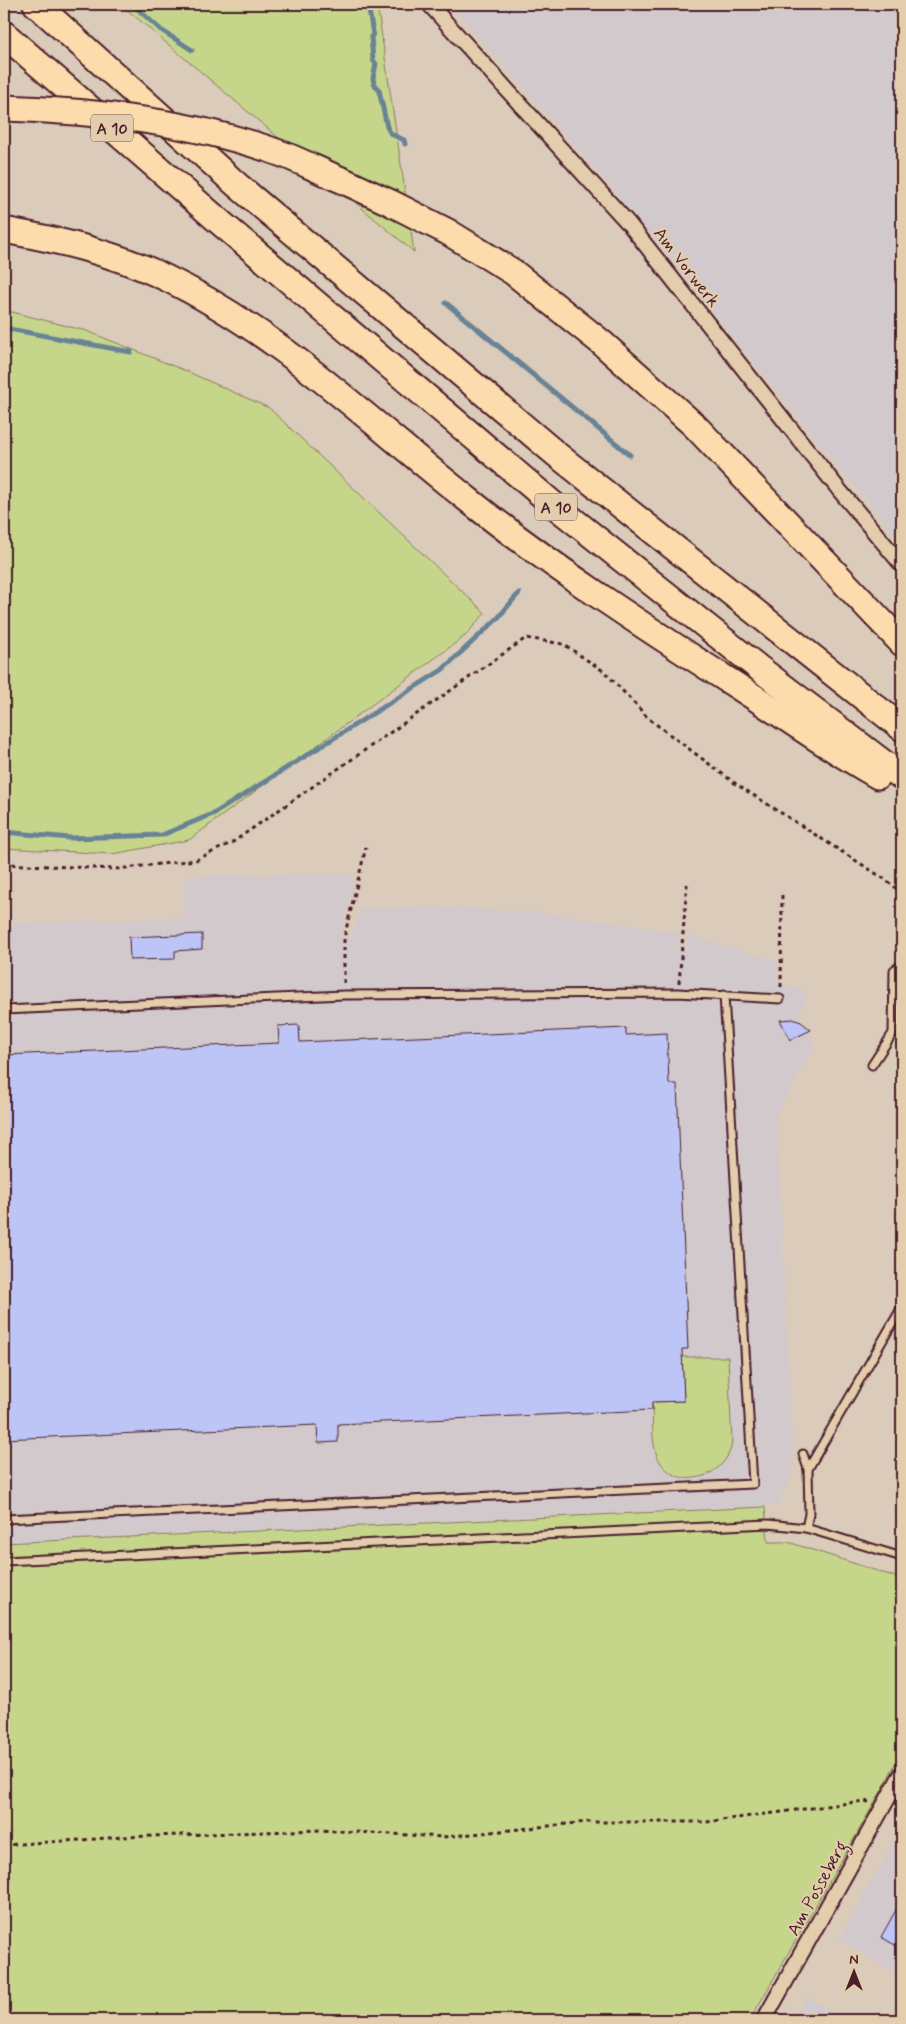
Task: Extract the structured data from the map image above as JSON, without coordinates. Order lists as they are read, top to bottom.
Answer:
{
  "streets": {
    "highway": ["A 10"],
    "street": ["Am Vorwerk", "Am Posseberg"]
  },
  "north": "top"
}
